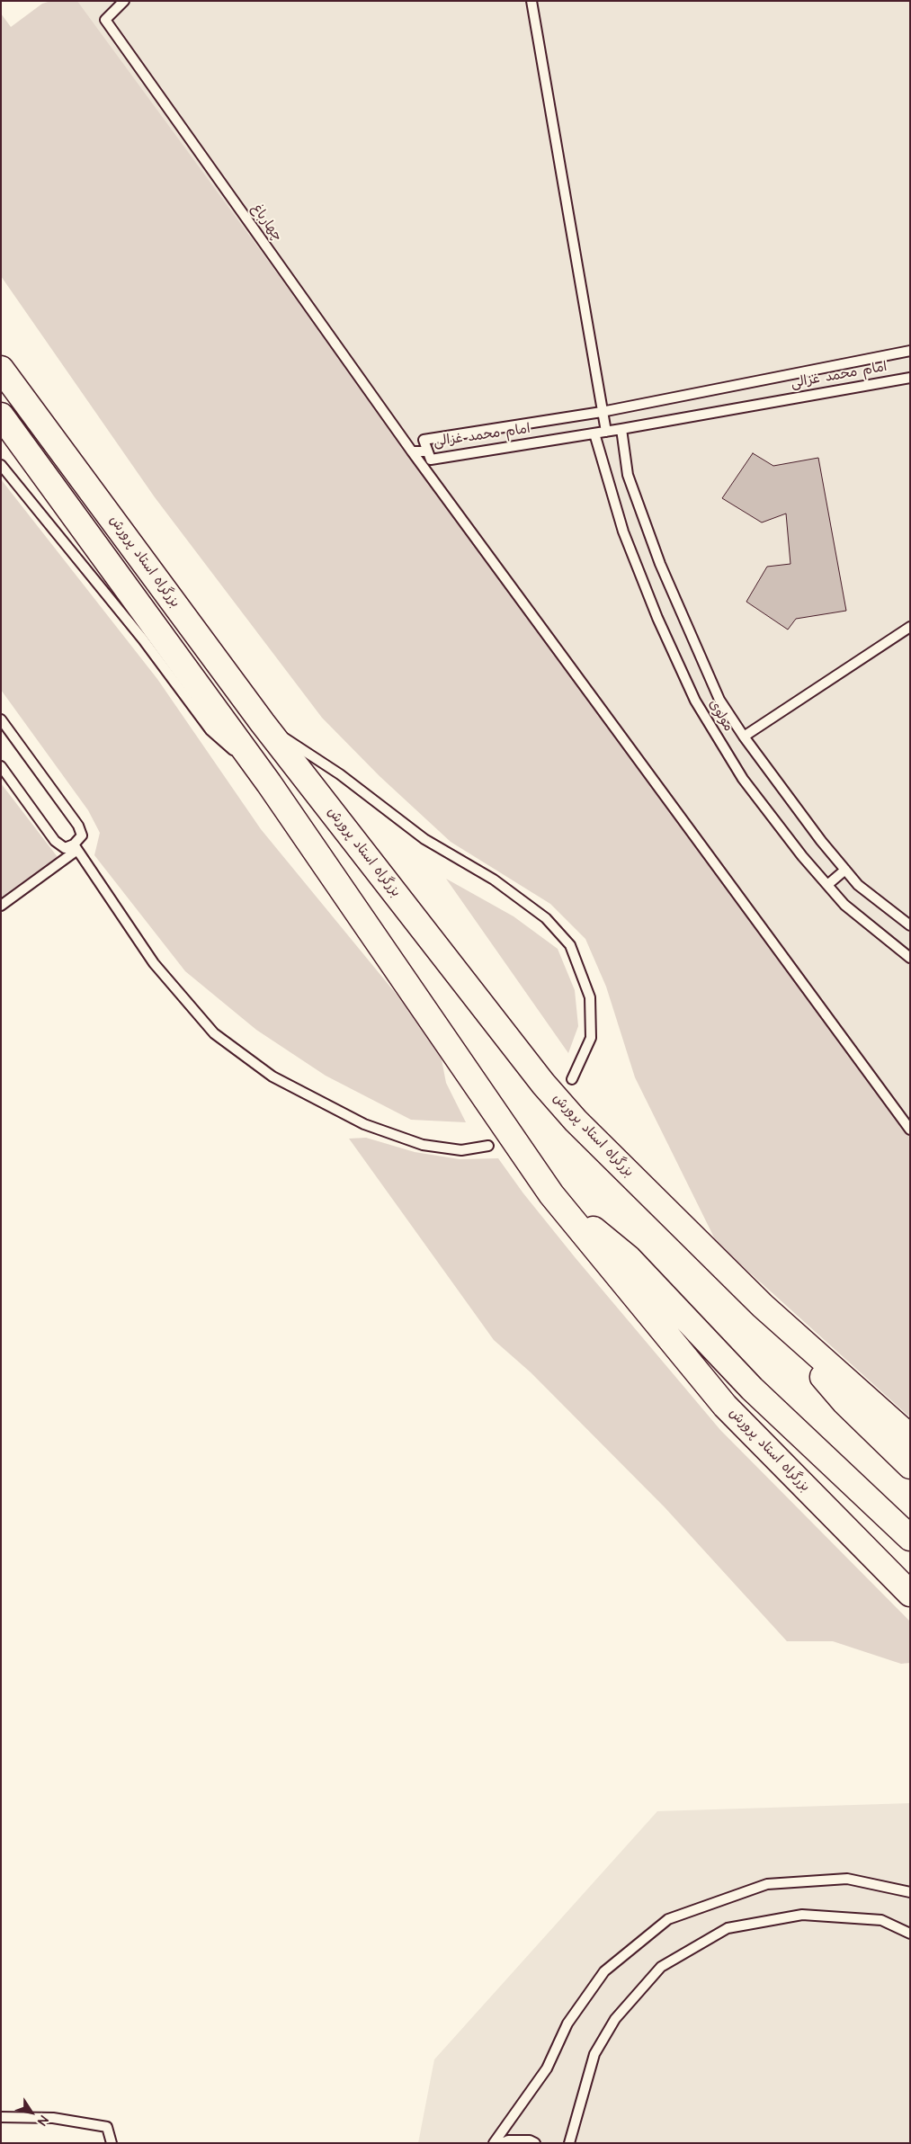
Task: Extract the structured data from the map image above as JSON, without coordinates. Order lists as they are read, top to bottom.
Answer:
{
  "streets": {
    "highway": ["بزرگراه استاد پرورش"],
    "lane": ["چهارباغ", "امام محمد غزالی", "مولوی"]
  },
  "crossings": [
    ["امام محمد غزالی", "مولوی"]
  ],
  "north": "bottom right"
}
